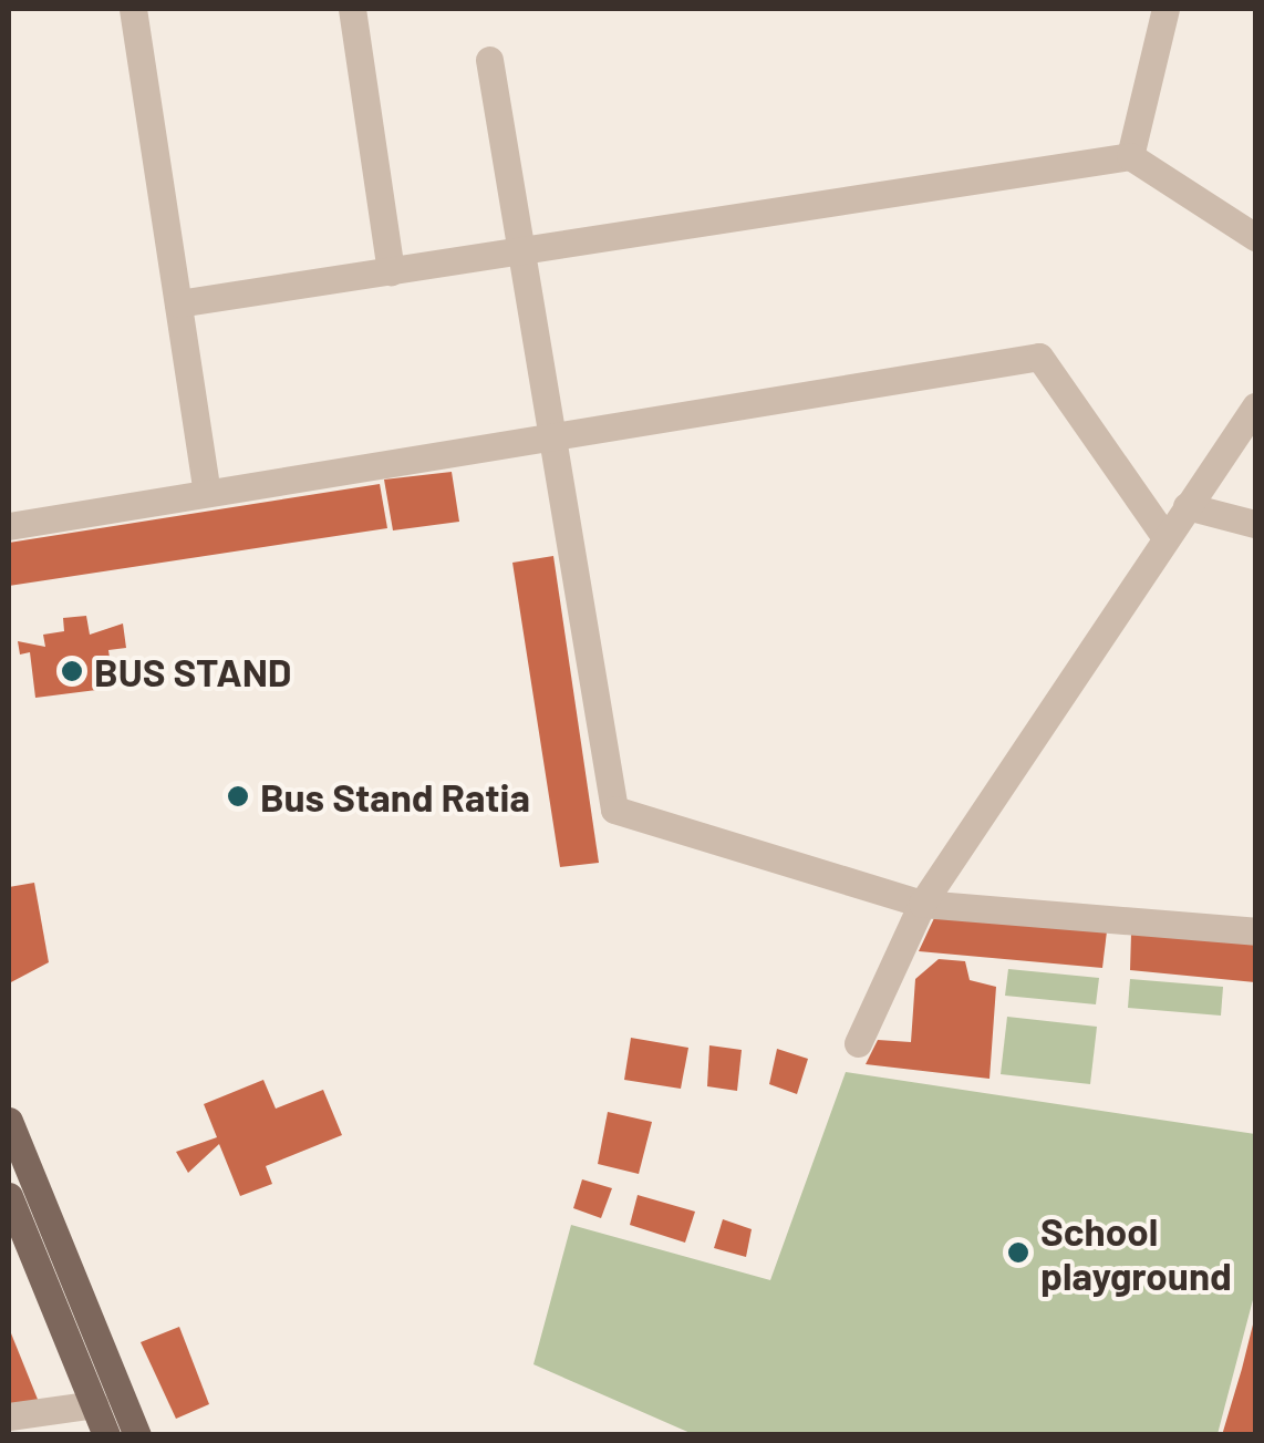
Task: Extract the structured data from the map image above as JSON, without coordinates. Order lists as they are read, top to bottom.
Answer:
{
  "places": ["BUS STAND", "Bus Stand Ratia", "School playground"]
}
